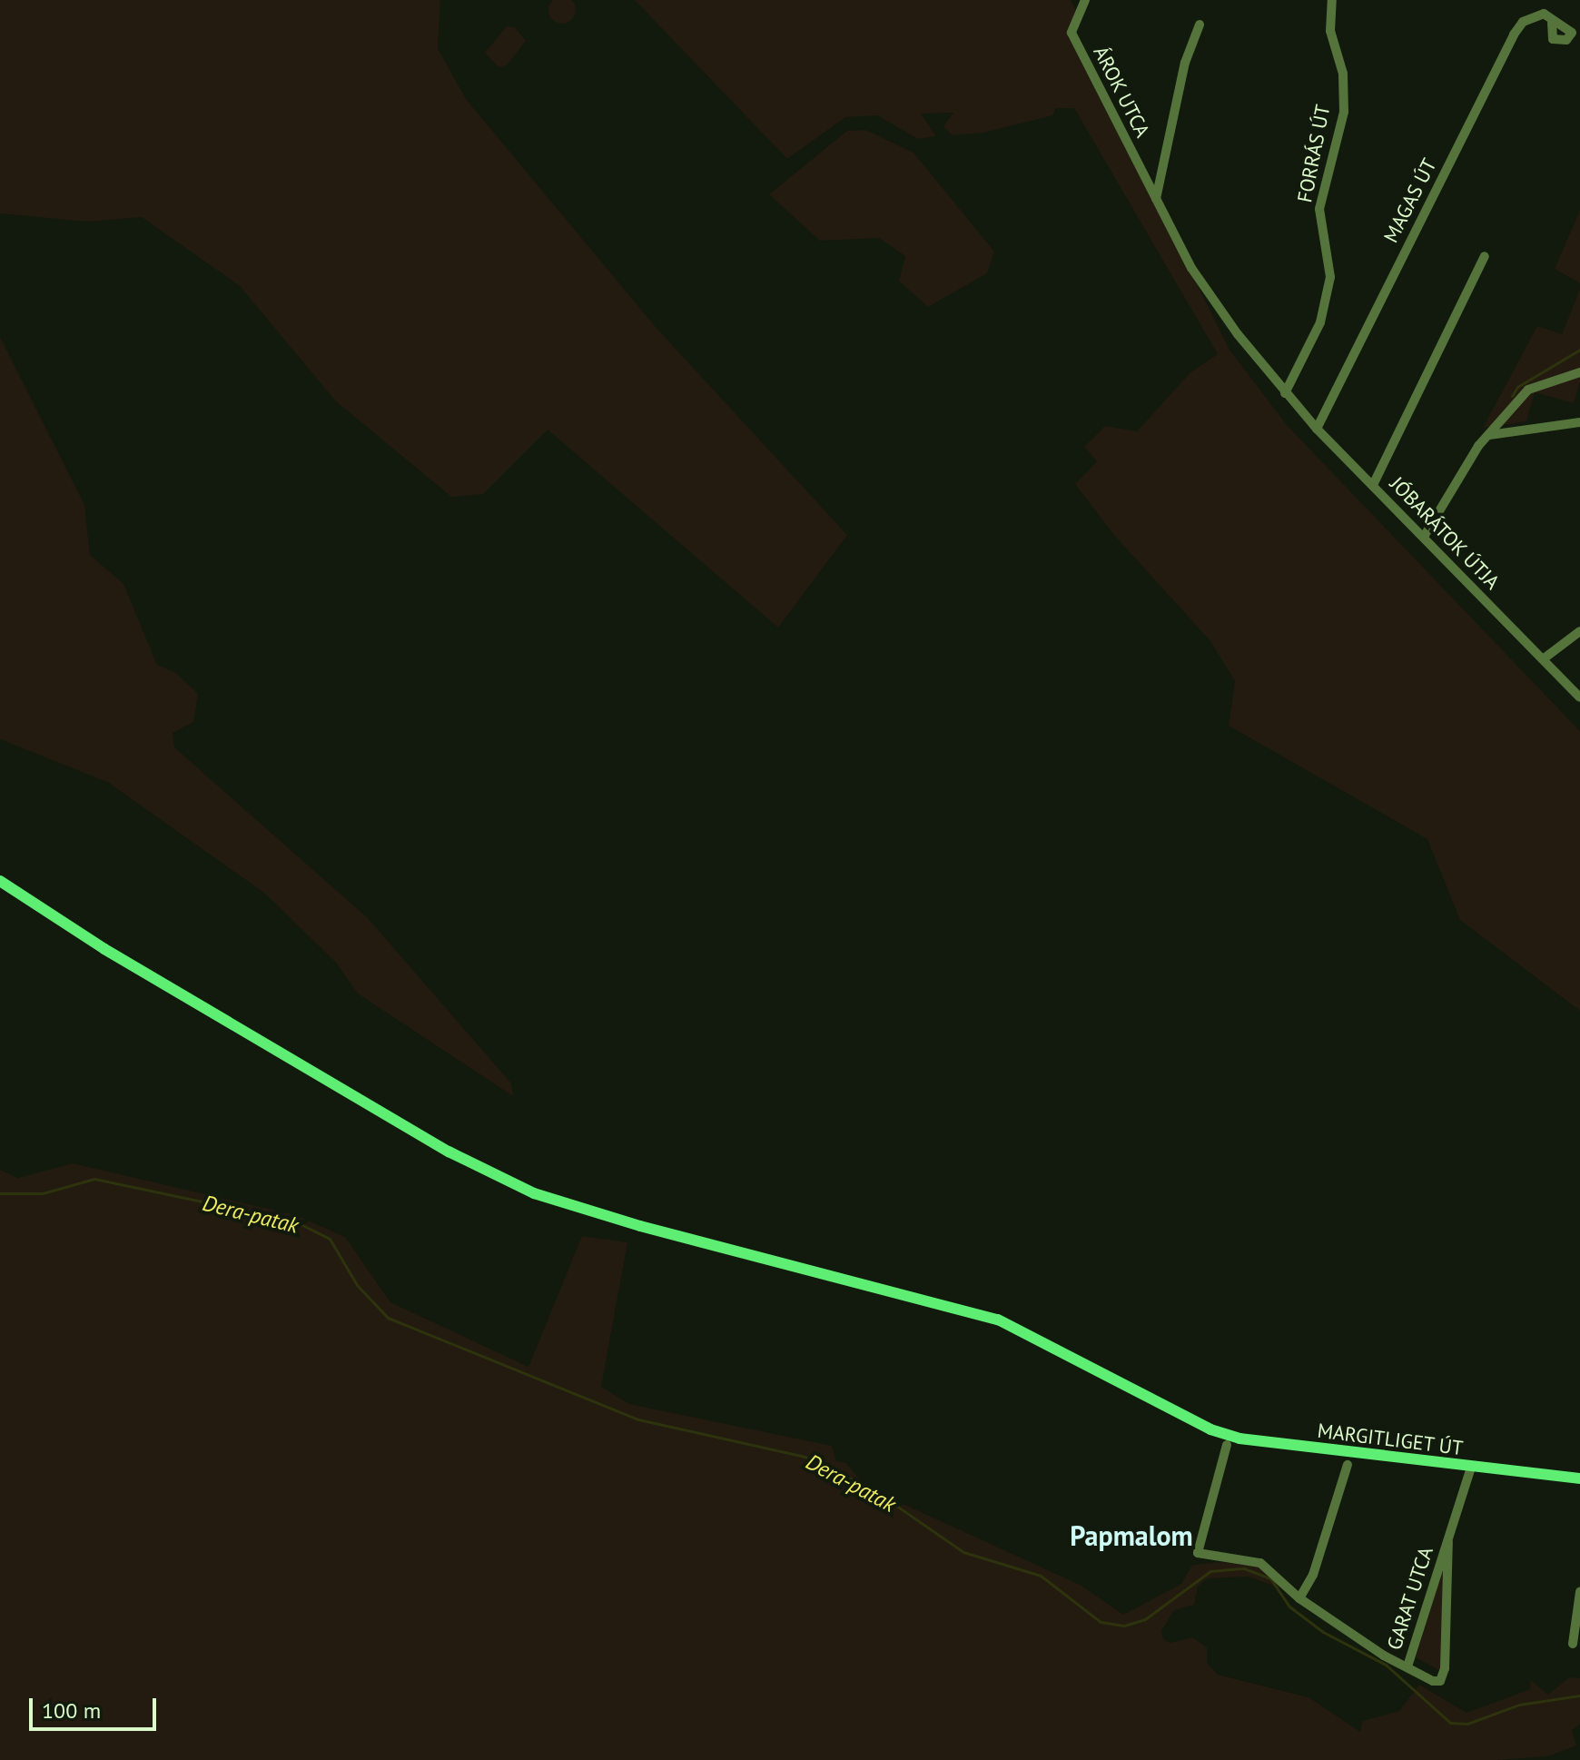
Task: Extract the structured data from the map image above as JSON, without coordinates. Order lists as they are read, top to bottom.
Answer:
{
  "streets": {
    "main road": ["MARGITLIGET ÚT"],
    "street": [
      "ÁROK UTCA",
      "FORRÁS ÚT",
      "MAGAS ÚT",
      "JÓBARÁTOK ÚTJA",
      "GARAT UTCA"
    ]
  },
  "crossings": [
    ["ÁROK UTCA", "FORRÁS ÚT"],
    ["ÁROK UTCA", "JÓBARÁTOK ÚTJA"],
    ["FORRÁS ÚT", "JÓBARÁTOK ÚTJA"],
    ["MAGAS ÚT", "JÓBARÁTOK ÚTJA"],
    ["MARGITLIGET ÚT", "GARAT UTCA"]
  ],
  "districts": ["Papmalom"],
  "water": ["Dera-patak"],
  "scale_bar": "100 m"
}
